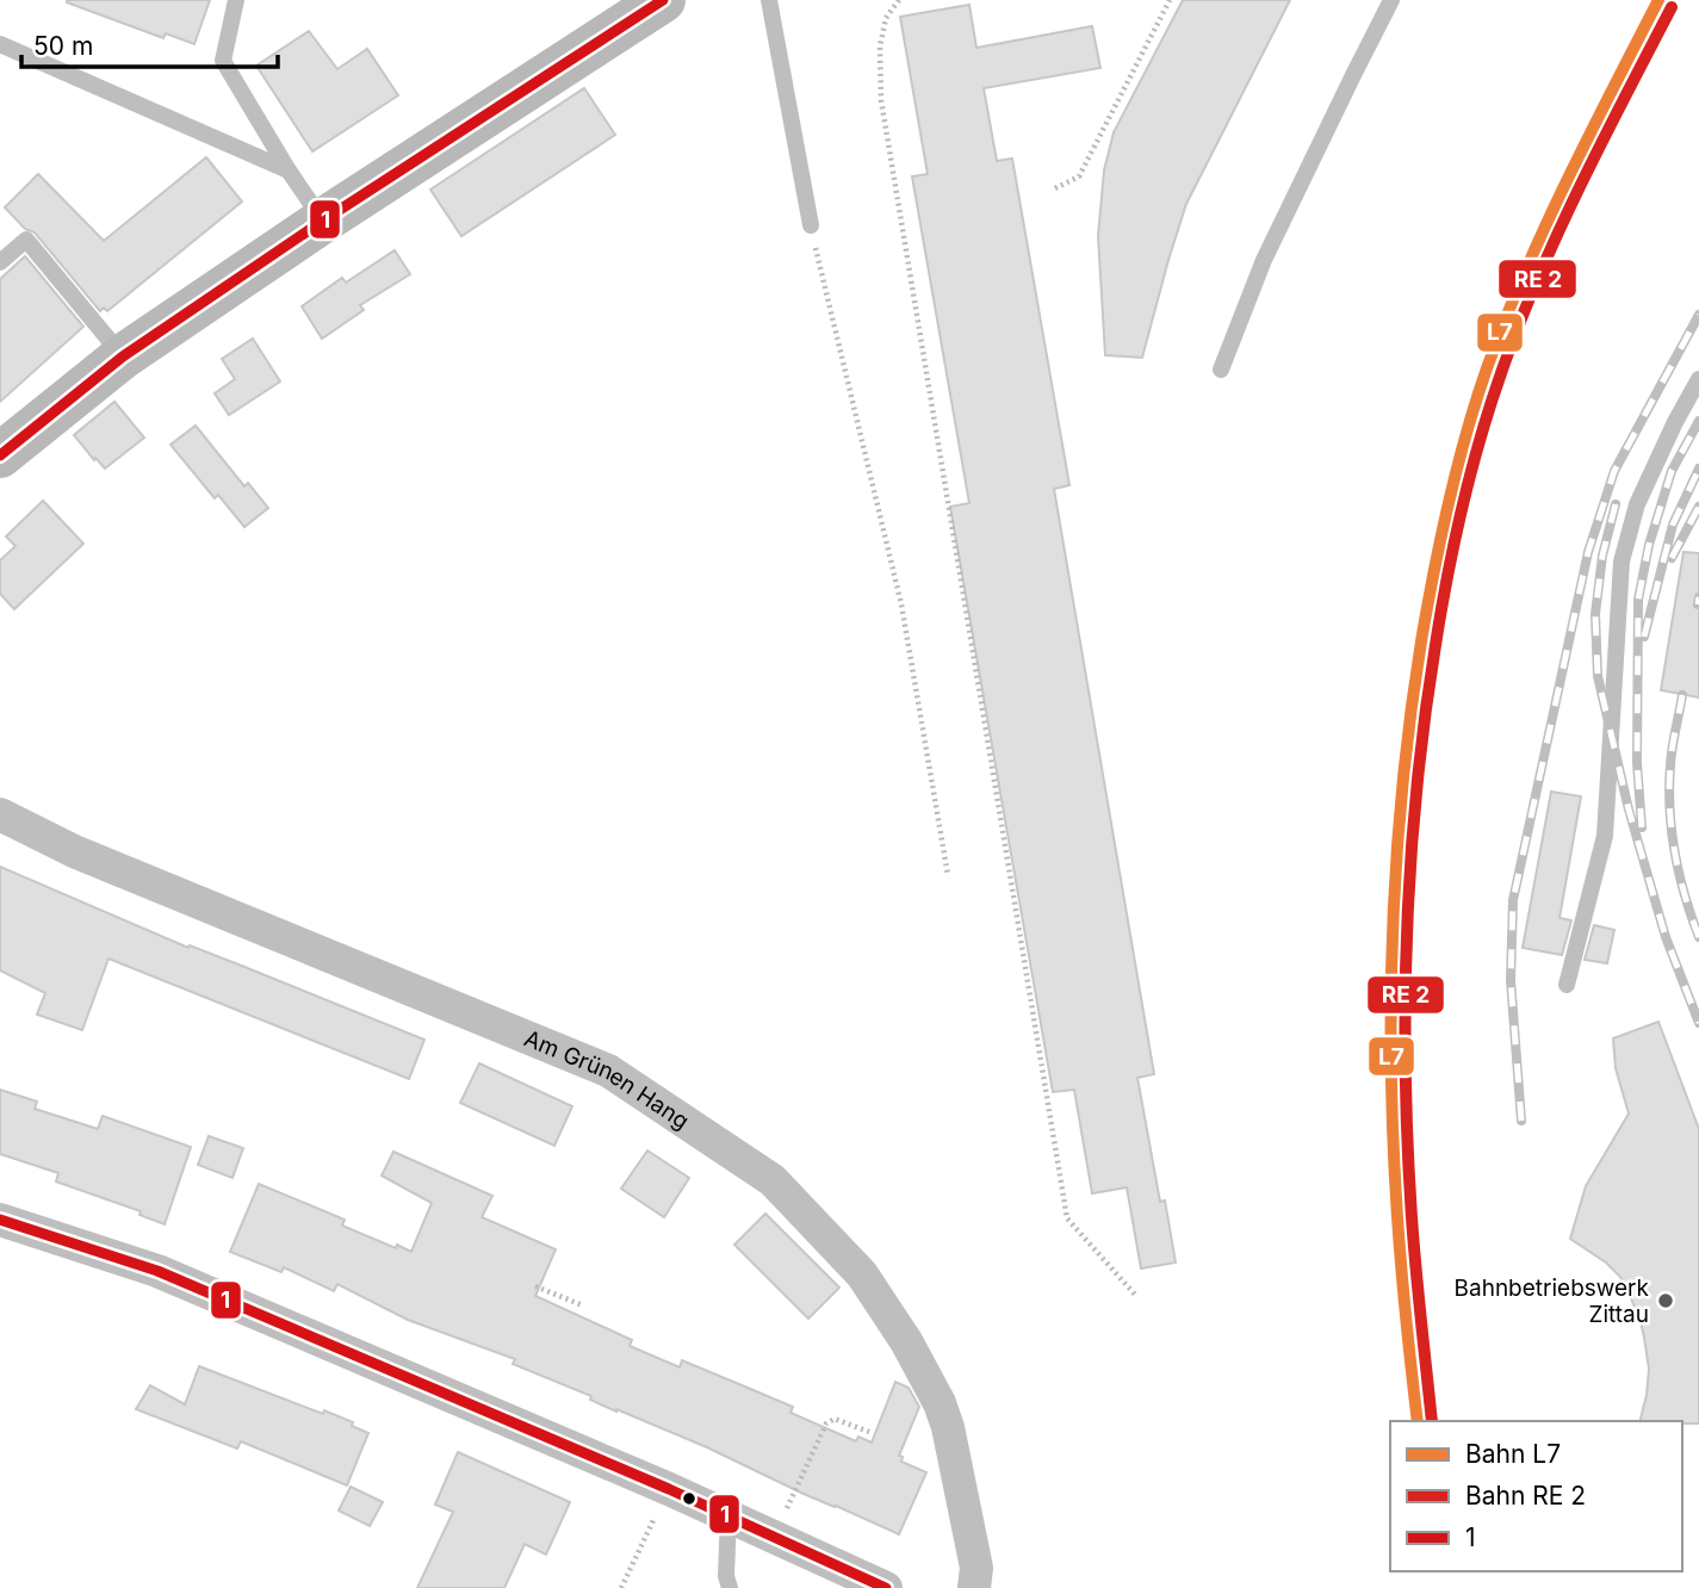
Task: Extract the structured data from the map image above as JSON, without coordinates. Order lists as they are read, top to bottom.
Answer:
{
  "streets": {
    "street": ["Am Grünen Hang"]
  },
  "places": ["Bahnbetriebswerk Zittau"],
  "lines": ["rail line L7", "transit line 1"],
  "legend": ["Bahn L7", "Bahn RE 2", "1"],
  "scale_bar": "50 m"
}
